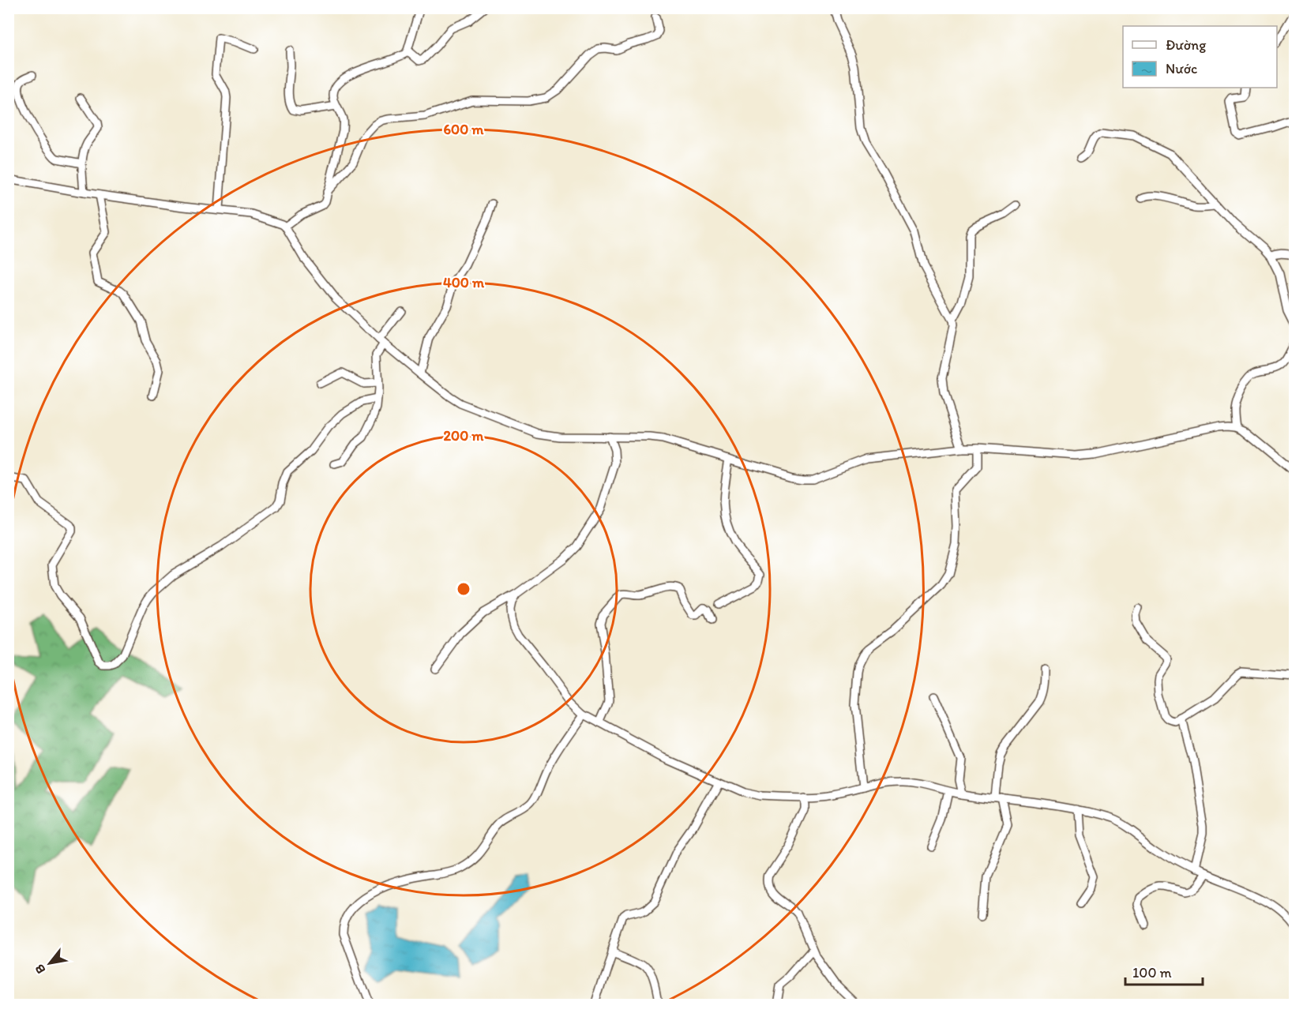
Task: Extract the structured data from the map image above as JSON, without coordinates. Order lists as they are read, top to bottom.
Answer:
{
  "legend": ["Đường", "Nước"],
  "scale_bar": "100 m",
  "north": "bottom left",
  "rings": ["600 m", "400 m", "200 m"]
}
